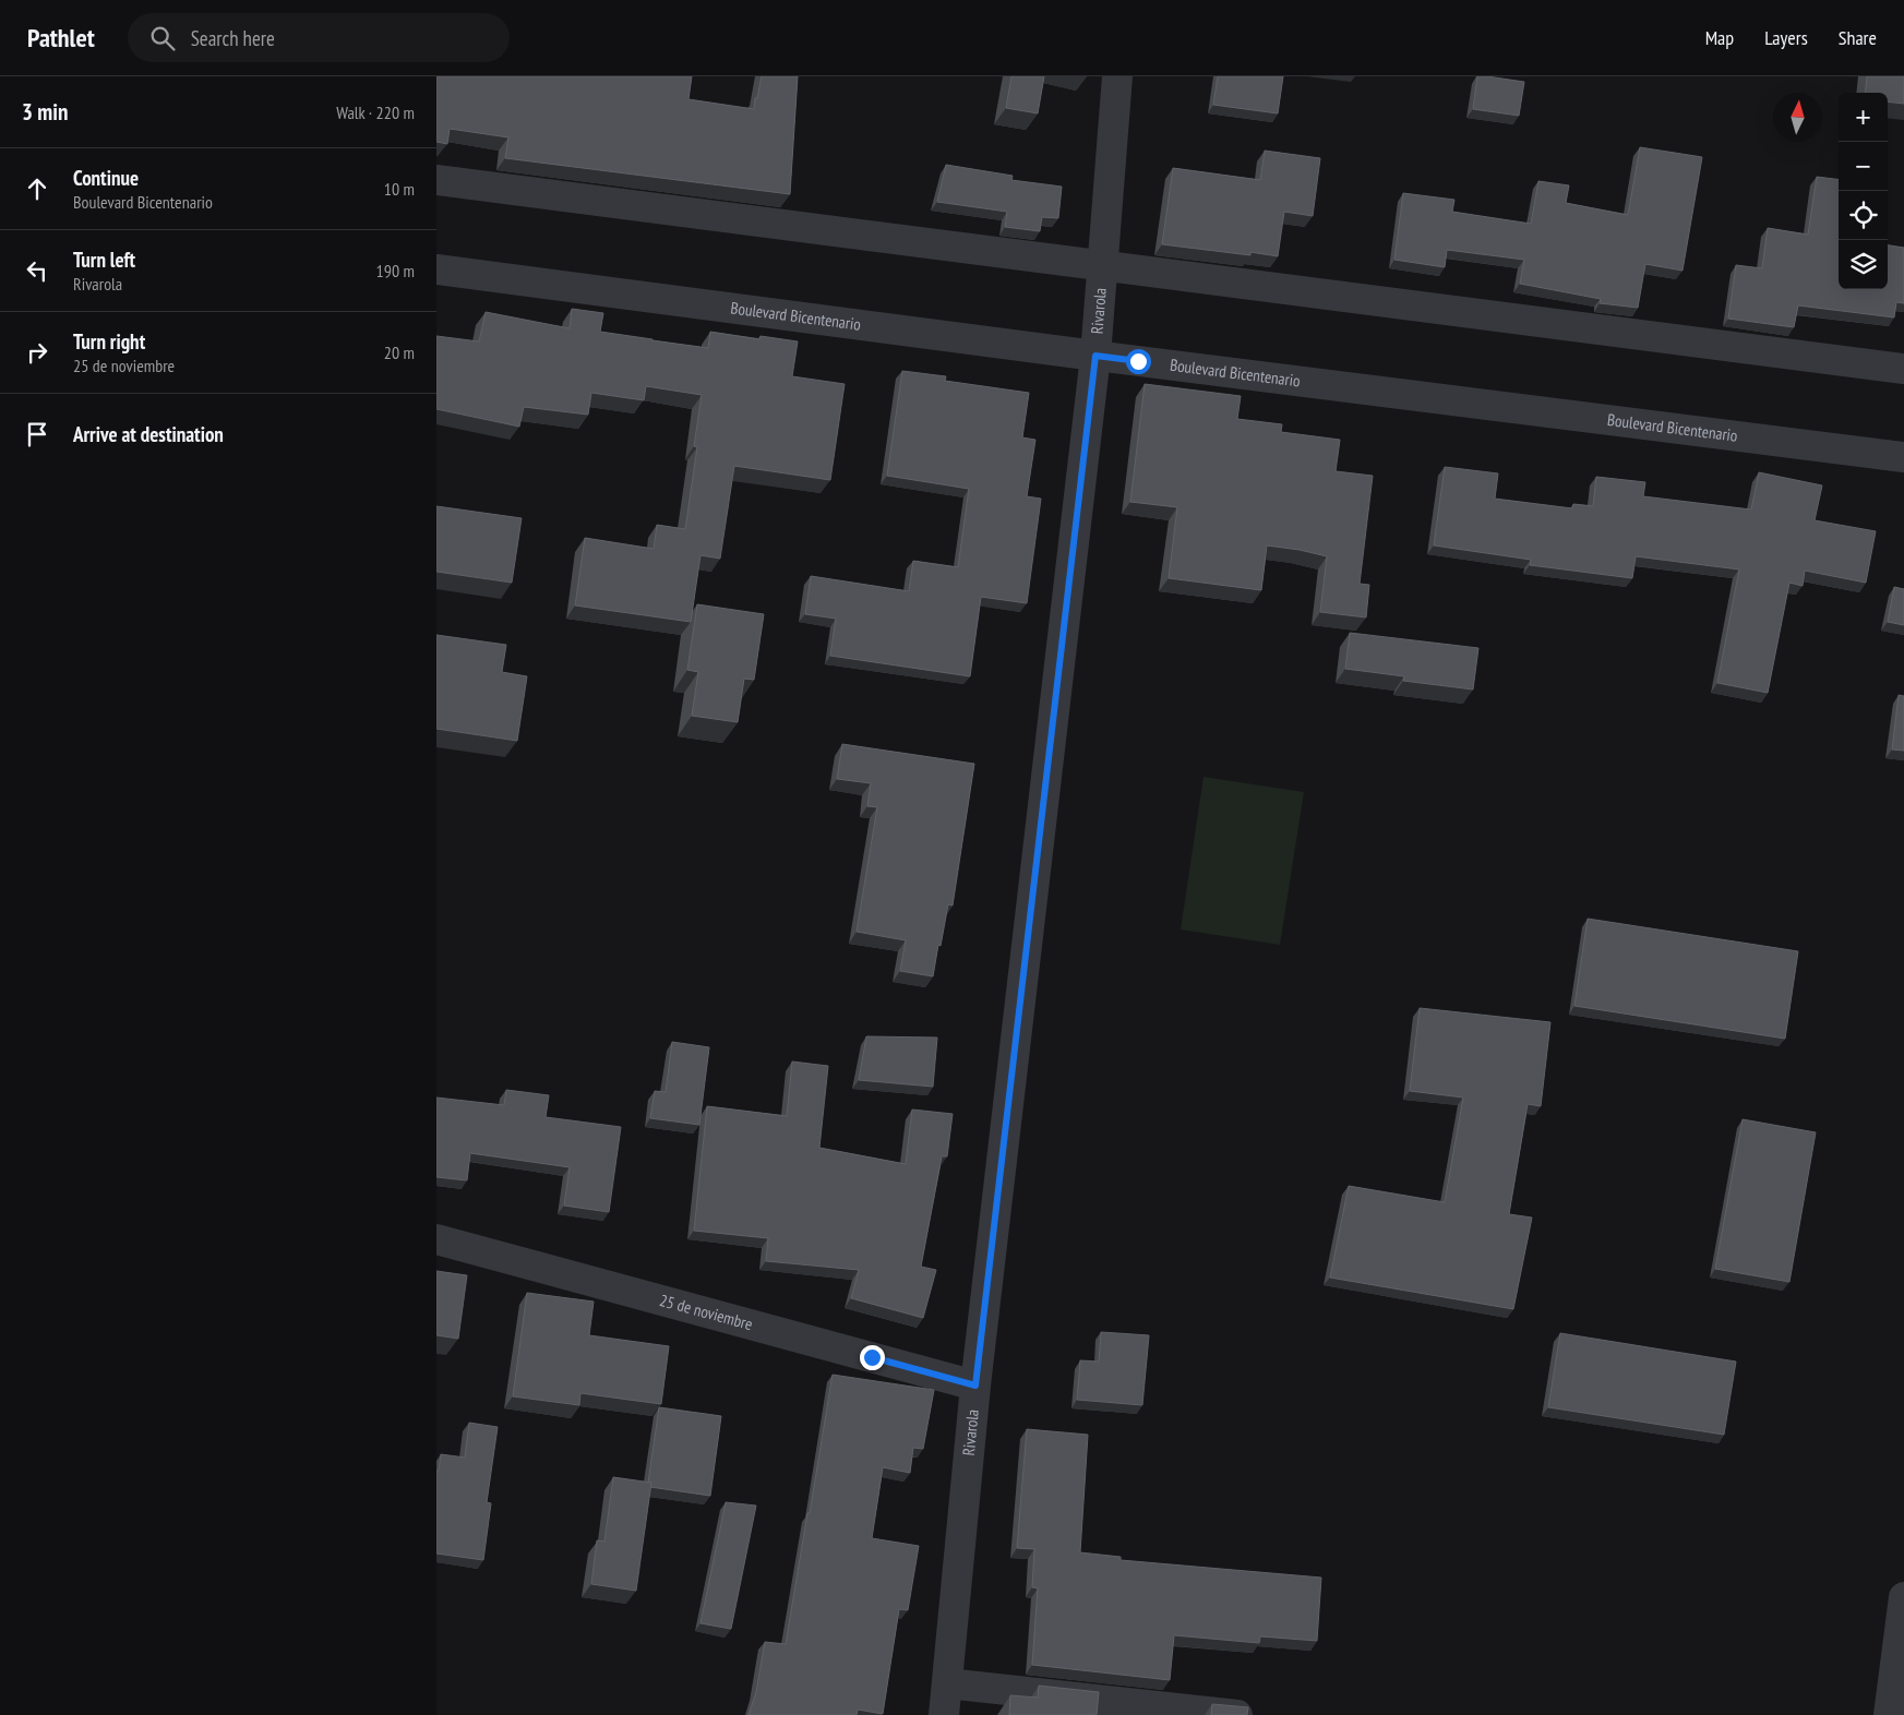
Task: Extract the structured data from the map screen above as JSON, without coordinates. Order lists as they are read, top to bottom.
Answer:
{
  "streets": {
    "street": ["Rivarola", "Boulevard Bicentenario", "25 de noviembre"]
  },
  "crossings": [
    ["Rivarola", "Boulevard Bicentenario"],
    ["Rivarola", "25 de noviembre"]
  ],
  "north": "top",
  "page": {
    "header": "Pathlet",
    "search": "Search here",
    "nav": ["Map", "Layers", "Share"],
    "heading": ["3 min", "Walk · 220 m"],
    "map_buttons": ["+", "−"],
    "list": [
      ["Continue", "Boulevard Bicentenario", "10 m"],
      ["Turn left", "Rivarola", "190 m"],
      ["Turn right", "25 de noviembre", "20 m"],
      "Arrive at destination"
    ]
  }
}
